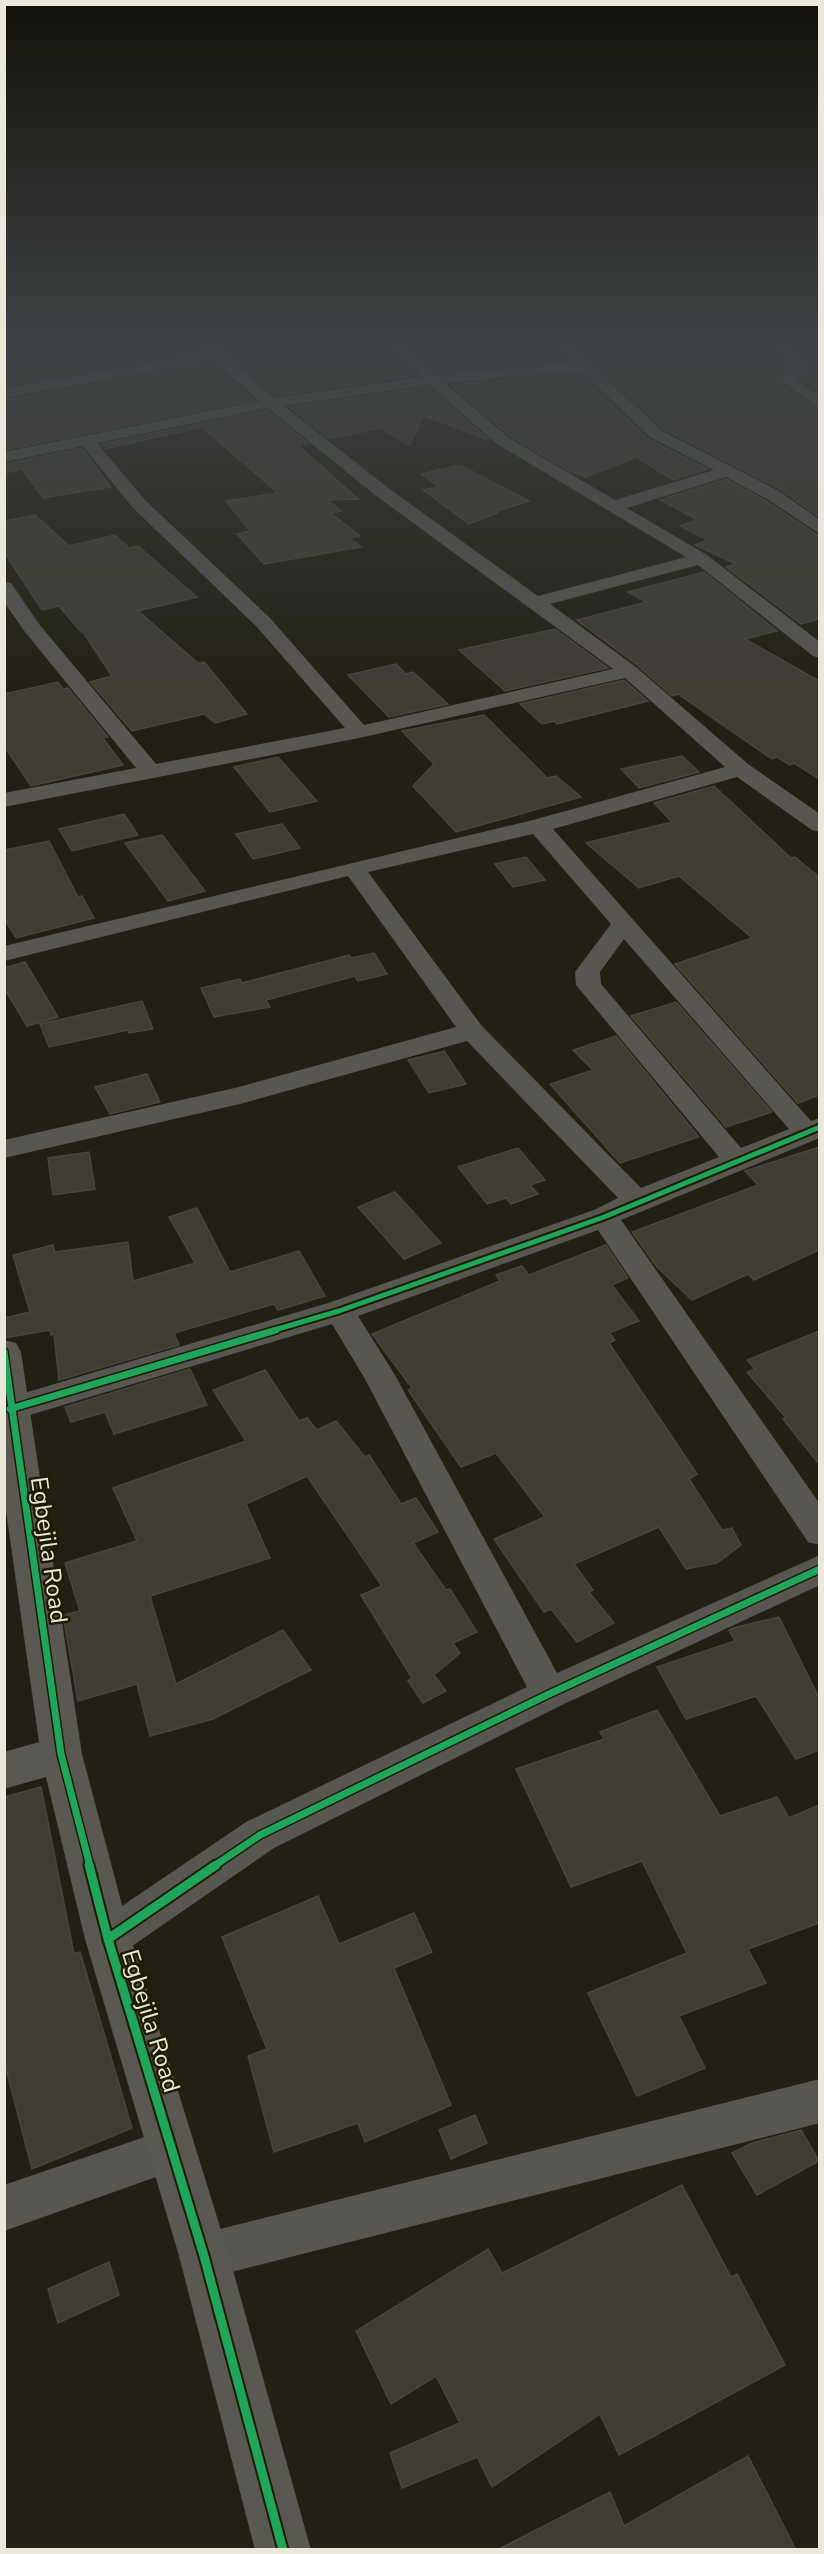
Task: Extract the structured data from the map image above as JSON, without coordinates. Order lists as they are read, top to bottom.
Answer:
{
  "streets": {
    "street": ["Egbejila Road"]
  }
}
